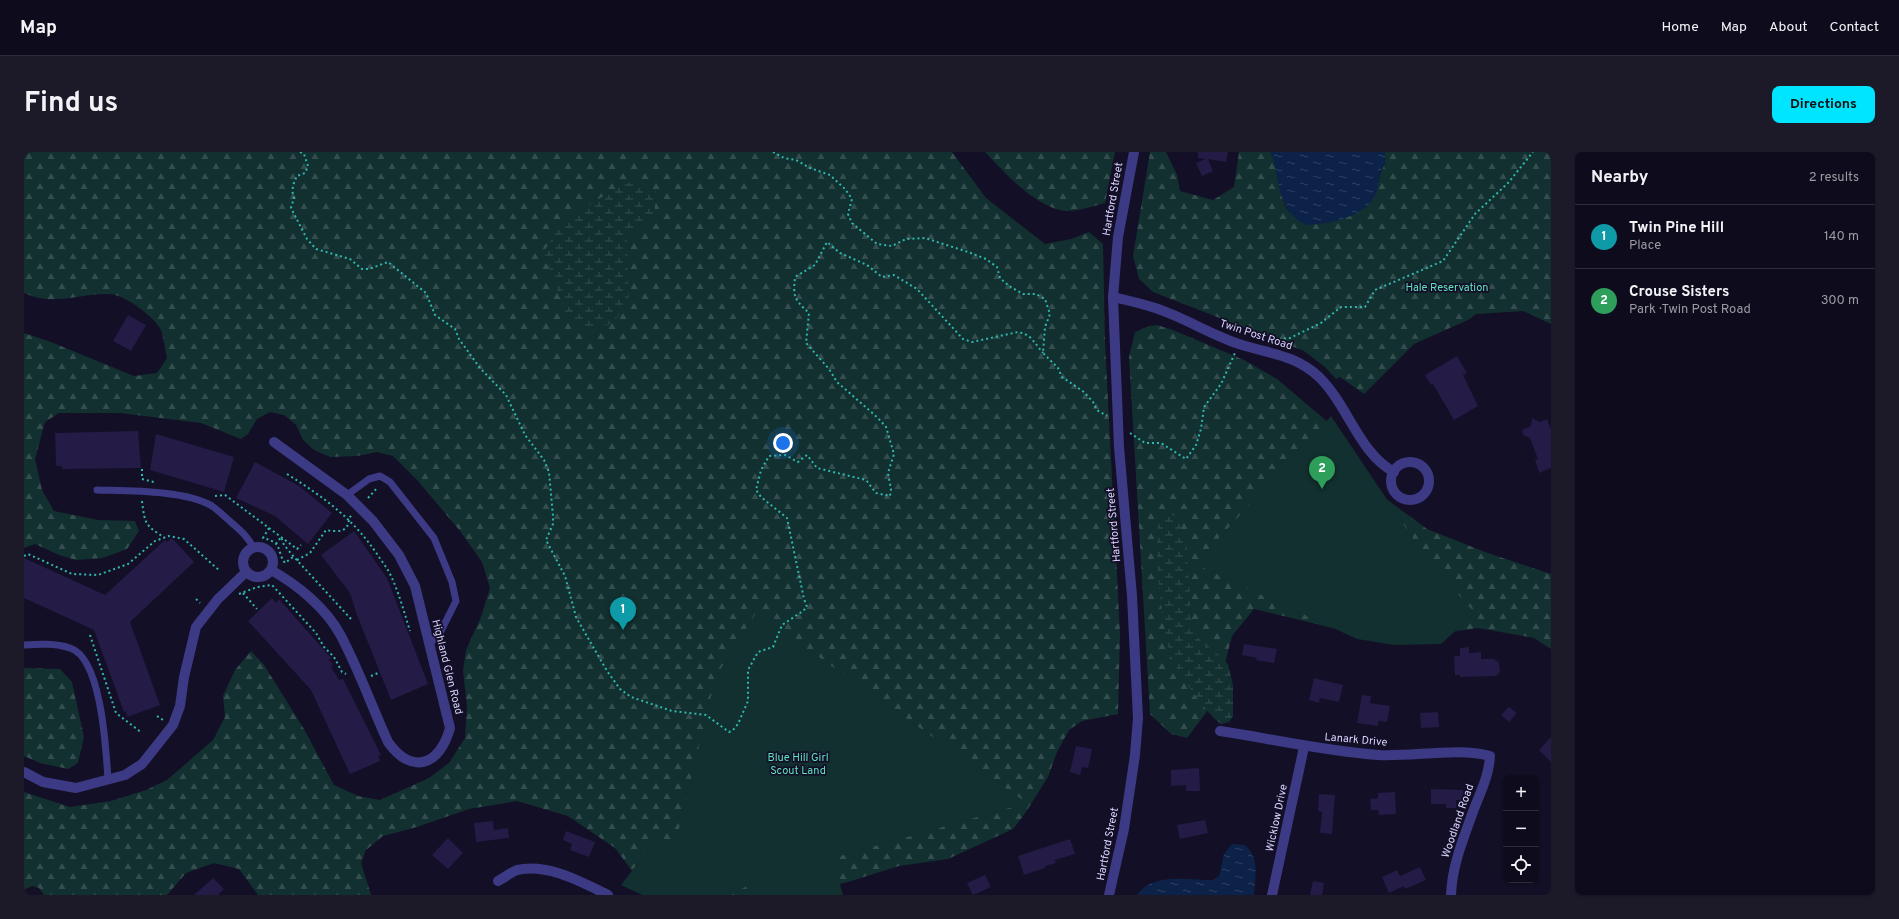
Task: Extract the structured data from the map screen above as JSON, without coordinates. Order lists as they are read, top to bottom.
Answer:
{
  "streets": {
    "street": [
      "Hartford Street",
      "Twin Post Road",
      "Highland Glen Road",
      "Lanark Drive",
      "Wicklow Drive",
      "Woodland Road"
    ]
  },
  "crossings": [
    ["Hartford Street", "Twin Post Road"],
    ["Lanark Drive", "Wicklow Drive"],
    ["Lanark Drive", "Woodland Road"]
  ],
  "parks": ["Hale Reservation", "Blue Hill Girl Scout Land"],
  "page": {
    "header": "Map",
    "nav": [
      "Home",
      "Map",
      "About",
      "Contact"
    ],
    "title": "Find us",
    "buttons": "Directions",
    "heading": ["Nearby", "2 results"],
    "list": [
      {
        "mark": "1",
        "name": "Twin Pine Hill",
        "note": "Place",
        "value": "140 m"
      },
      {
        "mark": "2",
        "name": "Crouse Sisters",
        "note": "Park · Twin Post Road",
        "value": "300 m"
      }
    ],
    "pins": ["2", "1"],
    "map_buttons": ["+", "−"]
  }
}
